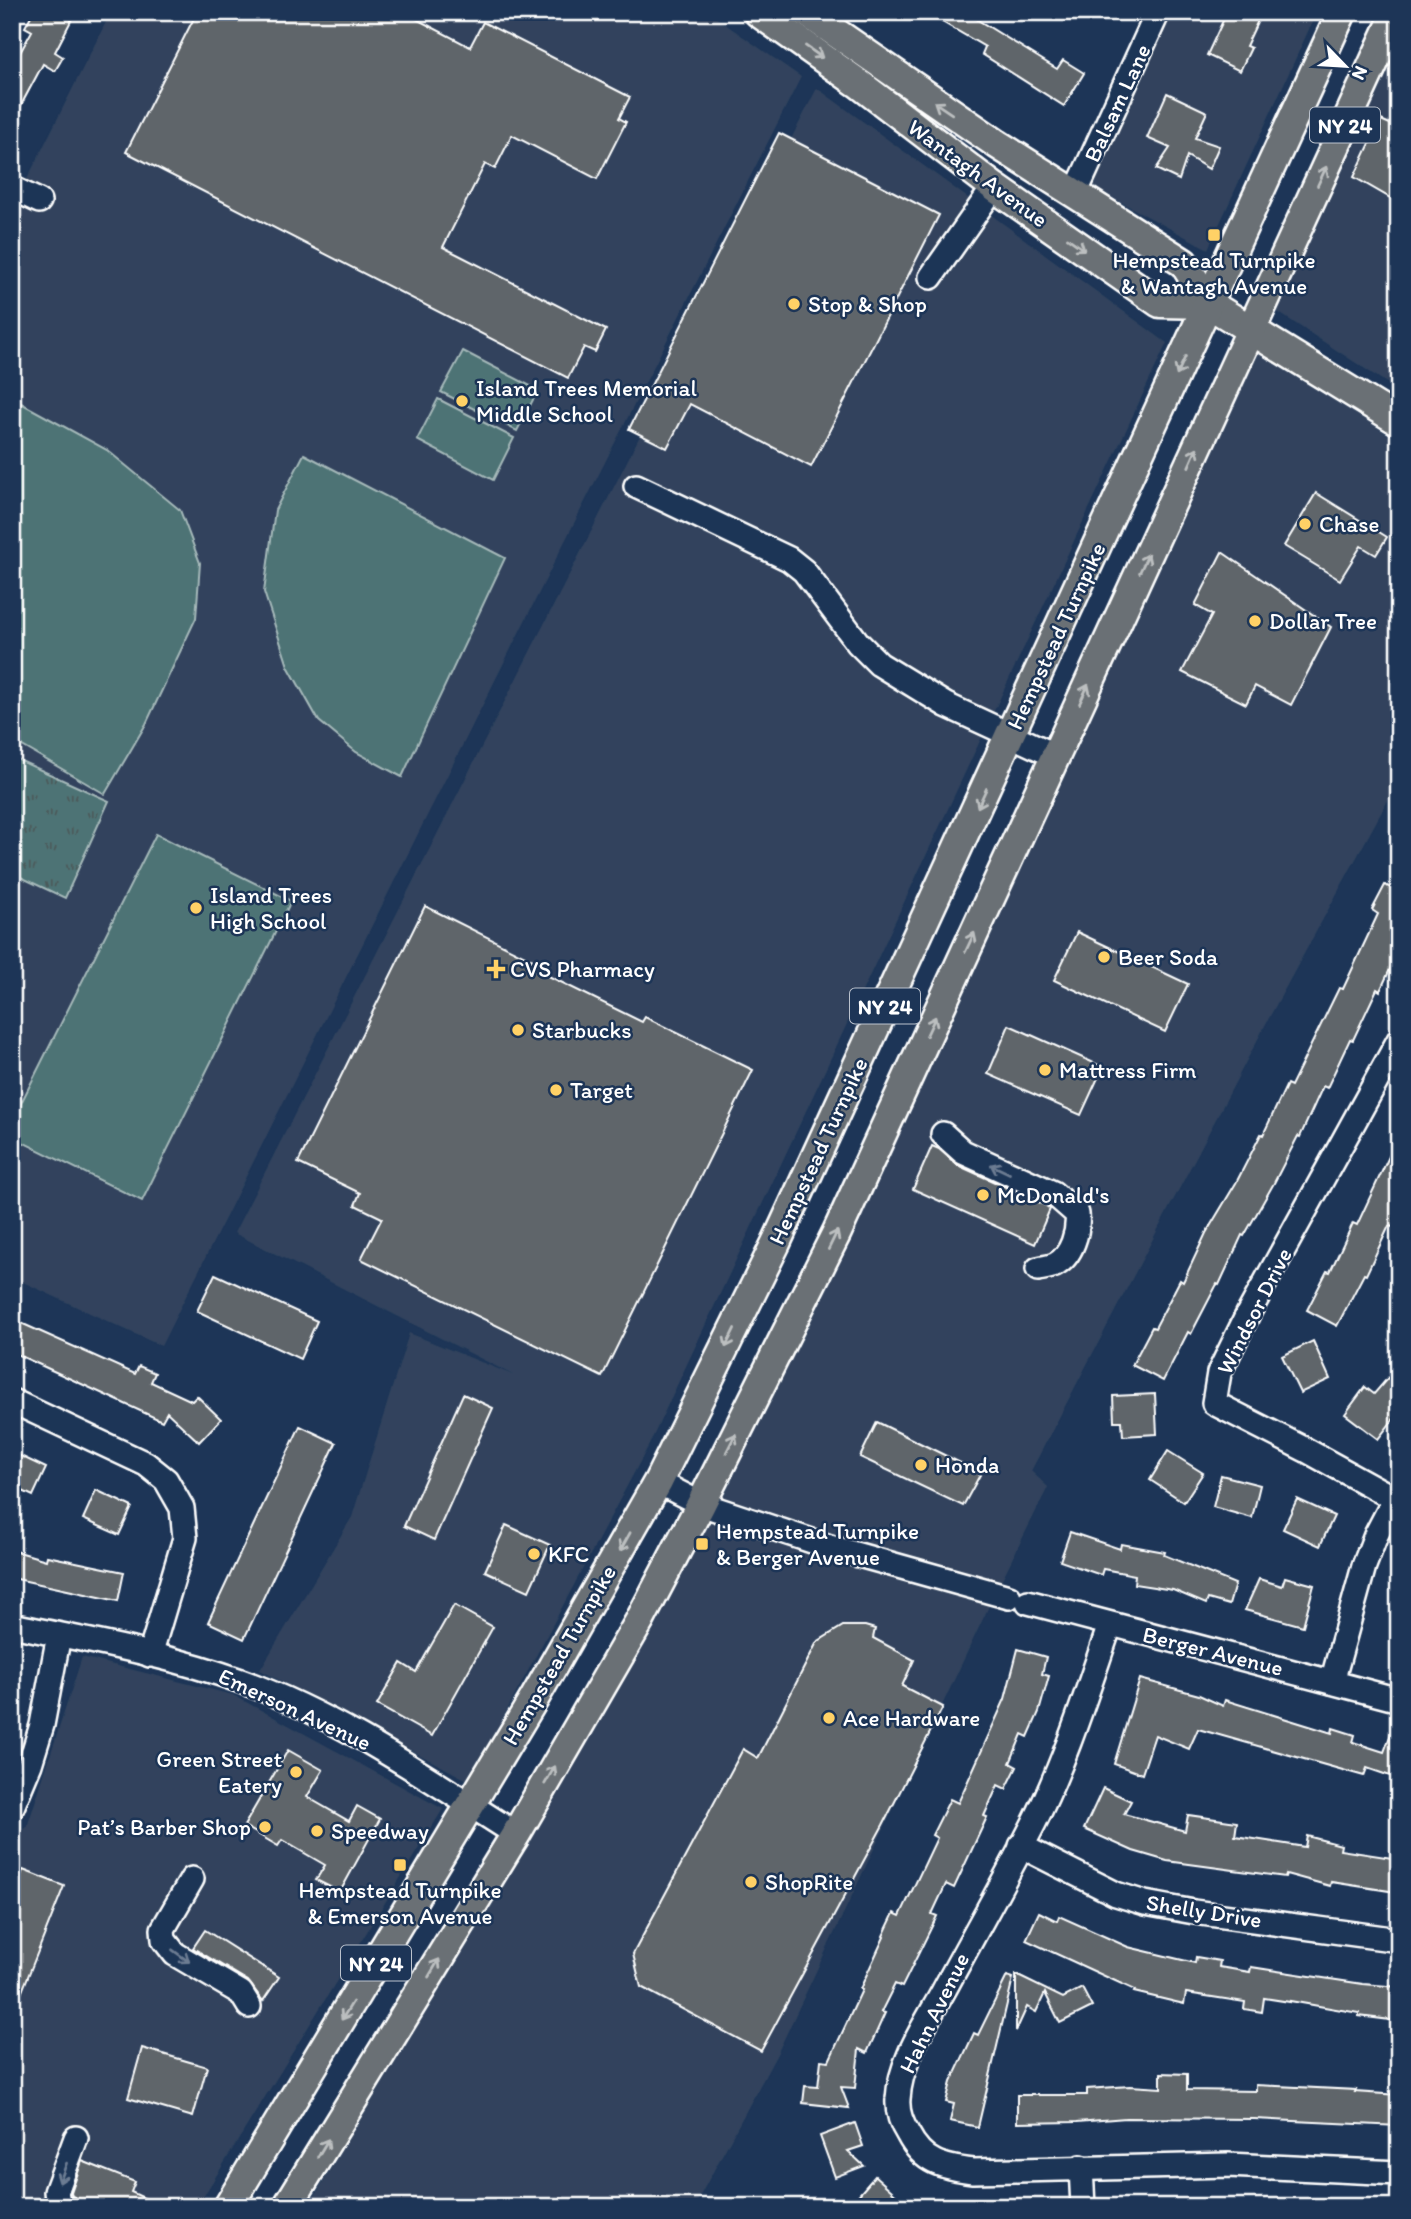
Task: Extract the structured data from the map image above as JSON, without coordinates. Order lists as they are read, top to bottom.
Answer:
{
  "streets": {
    "main road": ["NY 24", "Wantagh Avenue", "Hempstead Turnpike"],
    "street": [
      "Balsam Lane",
      "Windsor Drive",
      "Berger Avenue",
      "Emerson Avenue",
      "Shelly Drive",
      "Hahn Avenue"
    ]
  },
  "crossings": [
    ["Balsam Lane", "Wantagh Avenue"],
    ["NY 24", "Wantagh Avenue"],
    ["NY 24", "Berger Avenue"],
    ["NY 24", "Emerson Avenue"],
    ["Wantagh Avenue", "Hempstead Turnpike"],
    ["Hempstead Turnpike", "Berger Avenue"],
    ["Hempstead Turnpike", "Emerson Avenue"],
    ["Berger Avenue", "Hahn Avenue"],
    ["Shelly Drive", "Hahn Avenue"]
  ],
  "places": {
    "transit": ["Hempstead Turnpike & Wantagh Avenue", "Hempstead Turnpike & Berger Avenue", "Hempstead Turnpike & Emerson Avenue"],
    "other": [
      "Stop & Shop",
      "Island Trees Memorial Middle School",
      "Chase",
      "Dollar Tree",
      "Island Trees High School",
      "Beer Soda",
      "Starbucks",
      "Mattress Firm",
      "Target",
      "McDonald's",
      "Honda",
      "KFC",
      "Ace Hardware",
      "Green Street Eatery",
      "Pat’s Barber Shop",
      "Speedway",
      "ShopRite"
    ],
    "health": ["CVS Pharmacy"]
  },
  "north": "bottom right"
}
